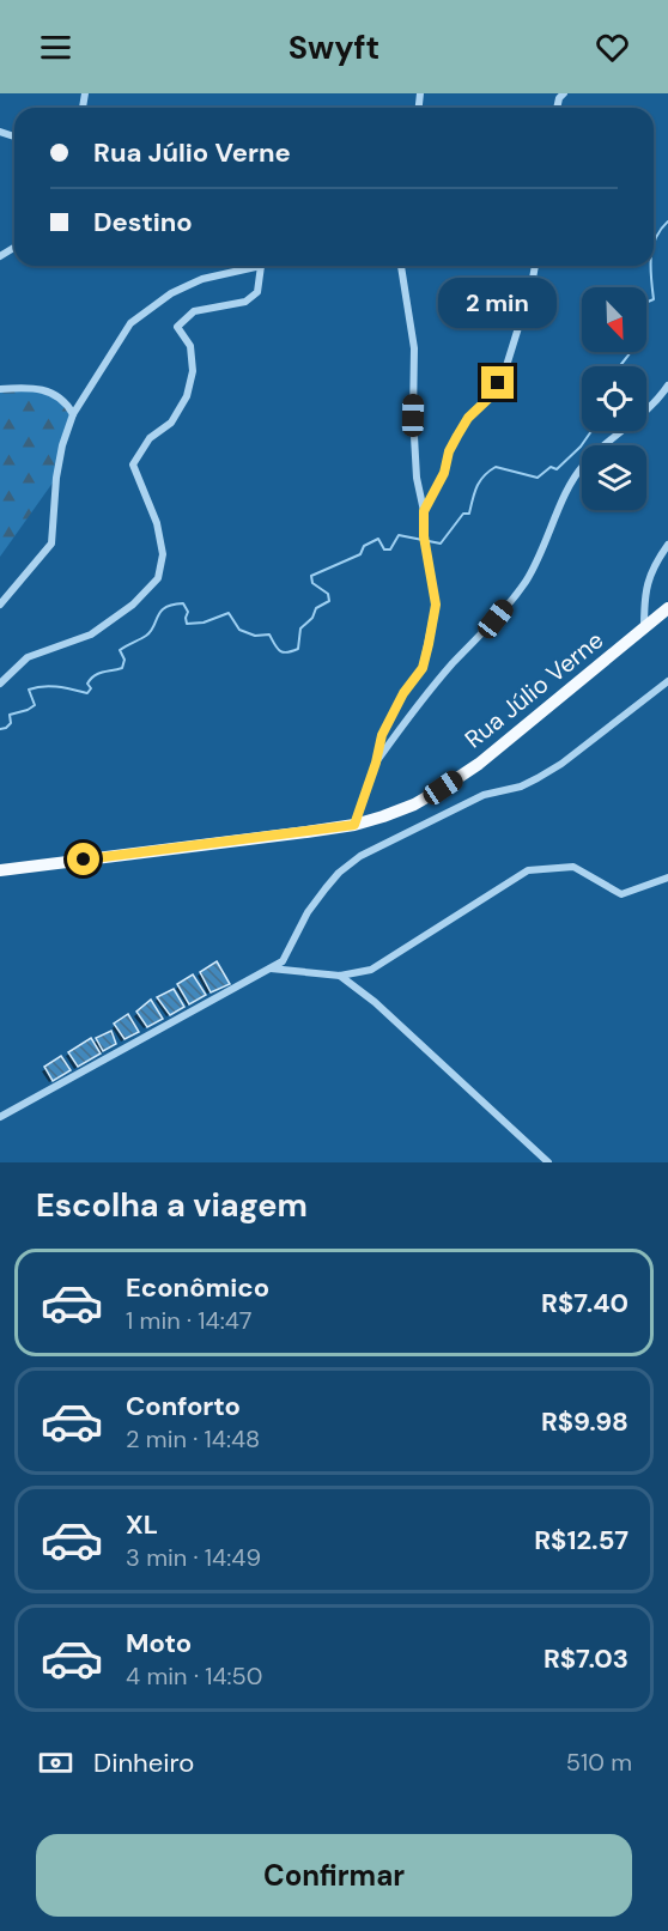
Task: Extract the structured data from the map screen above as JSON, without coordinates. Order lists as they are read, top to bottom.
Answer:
{
  "streets": {
    "main road": ["Rua Júlio Verne"]
  },
  "north": "bottom right",
  "page": {
    "header": "Swyft",
    "banner": ["Rua Júlio Verne", "Destino"],
    "bubble": "2 min",
    "heading": "Escolha a viagem",
    "list": [
      {
        "name": "Econômico",
        "note": "1 min · 14:47",
        "value": "R$7.40"
      },
      {
        "name": "Conforto",
        "note": "2 min · 14:48",
        "value": "R$9.98"
      },
      {
        "name": "XL",
        "note": "3 min · 14:49",
        "value": "R$12.57"
      },
      {
        "name": "Moto",
        "note": "4 min · 14:50",
        "value": "R$7.03"
      }
    ],
    "pay": ["Dinheiro", "510 m"],
    "buttons": "Confirmar"
  }
}
